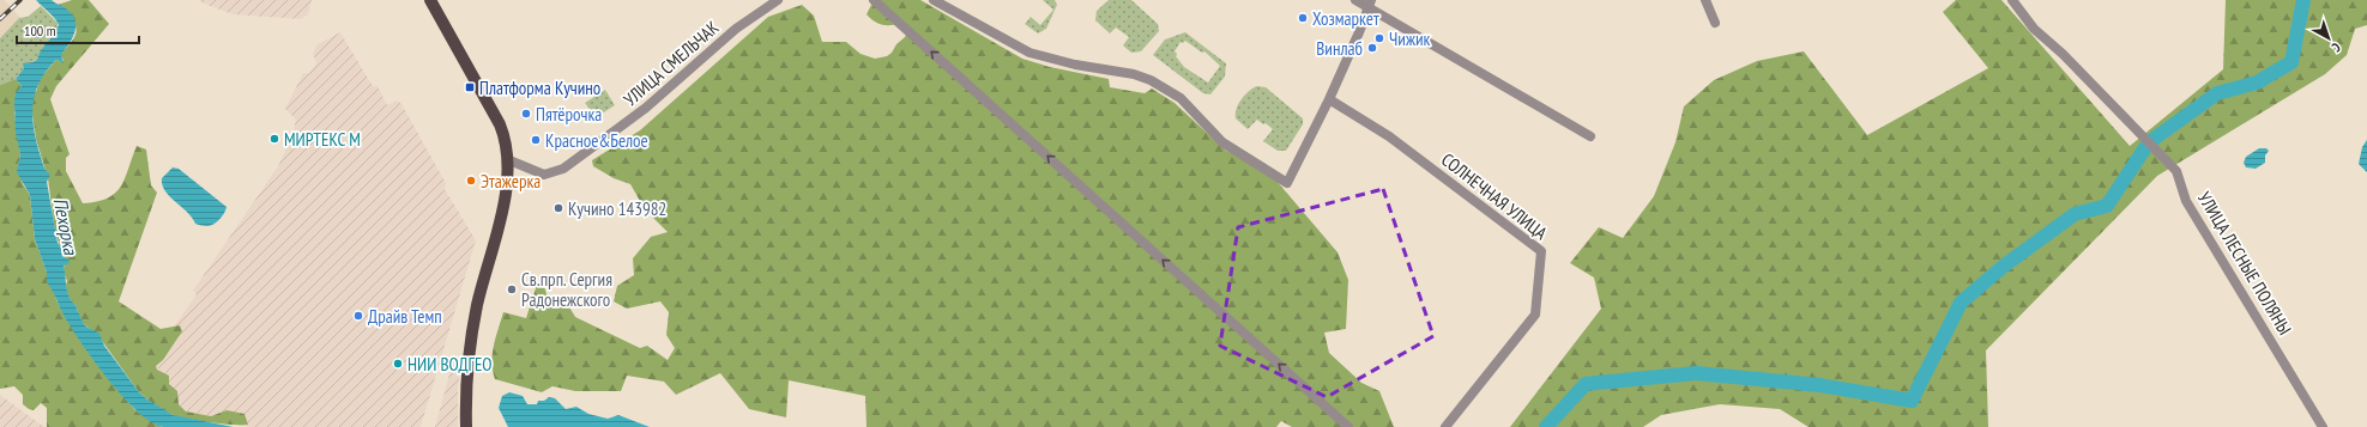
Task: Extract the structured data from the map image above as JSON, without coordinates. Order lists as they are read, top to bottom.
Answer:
{
  "streets": {
    "street": ["УЛИЦА СМЕЛЬЧАК", "СОЛНЕЧНАЯ УЛИЦА", "УЛИЦА ЛЕСНЫЕ ПОЛЯНЫ"]
  },
  "water": ["Пехорка"],
  "places": {
    "other": [
      "Хозмаркет",
      "Чижик",
      "Винлаб",
      "Пятёрочка",
      "МИРТЕКС М",
      "Красное&Белое",
      "Этажерка",
      "Кучино 143982",
      "Св.прп. Сергия Радонежского",
      "Драйв Темп",
      "НИИ ВОДГЕО"
    ],
    "transit": ["Платформа Кучино"]
  },
  "scale_bar": "100 m",
  "north": "bottom right"
}
